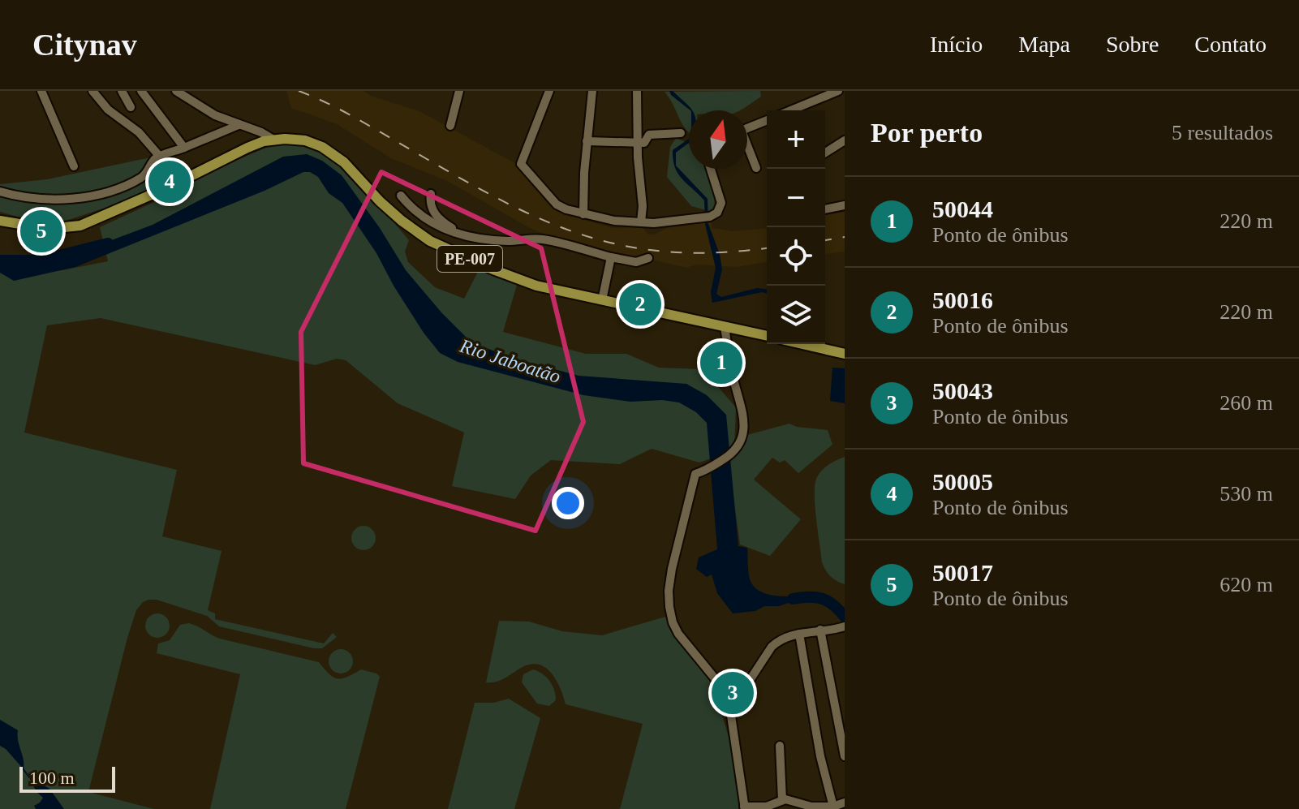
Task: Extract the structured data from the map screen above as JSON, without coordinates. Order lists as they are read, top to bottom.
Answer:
{
  "streets": {
    "main road": ["PE-007"]
  },
  "water": ["Rio Jaboatão"],
  "scale_bar": "100 m",
  "north": "top",
  "page": {
    "header": "Citynav",
    "nav": [
      "Início",
      "Mapa",
      "Sobre",
      "Contato"
    ],
    "heading": ["Por perto", "5 resultados"],
    "map_buttons": ["+", "−"],
    "pins": [
      "4",
      "5",
      "2",
      "1",
      "3"
    ],
    "list": [
      {
        "mark": "1",
        "name": "50044",
        "note": "Ponto de ônibus",
        "value": "220 m"
      },
      {
        "mark": "2",
        "name": "50016",
        "note": "Ponto de ônibus",
        "value": "220 m"
      },
      {
        "mark": "3",
        "name": "50043",
        "note": "Ponto de ônibus",
        "value": "260 m"
      },
      {
        "mark": "4",
        "name": "50005",
        "note": "Ponto de ônibus",
        "value": "530 m"
      },
      {
        "mark": "5",
        "name": "50017",
        "note": "Ponto de ônibus",
        "value": "620 m"
      }
    ],
    "scale": "100 m"
  }
}
